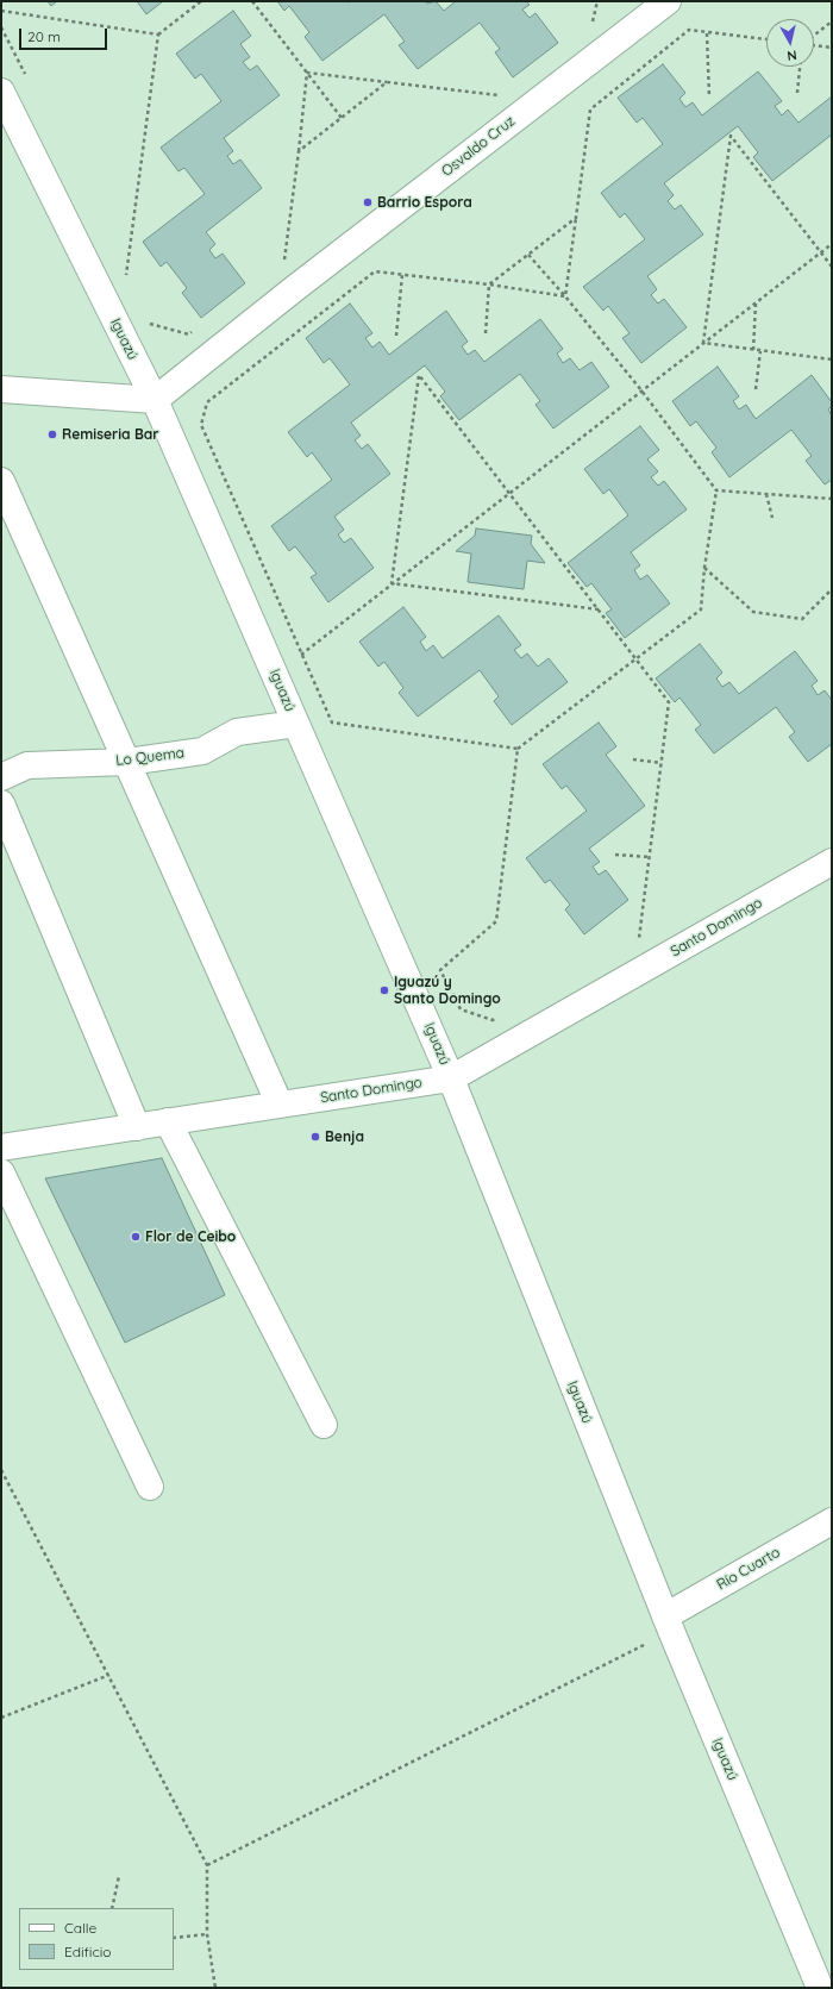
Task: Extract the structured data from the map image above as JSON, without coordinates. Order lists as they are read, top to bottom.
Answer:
{
  "streets": {
    "street": [
      "Osvaldo Cruz",
      "Iguazú",
      "Lo Quema",
      "Santo Domingo",
      "Río Cuarto"
    ]
  },
  "crossings": [
    ["Osvaldo Cruz", "Iguazú"],
    ["Iguazú", "Lo Quema"],
    ["Iguazú", "Santo Domingo"],
    ["Iguazú", "Río Cuarto"]
  ],
  "places": [
    "Barrio Espora",
    "Remiseria Bar",
    "Iguazú y Santo Domingo",
    "Benja",
    "Flor de Ceibo"
  ],
  "legend": ["Calle", "Edificio"],
  "scale_bar": "20 m",
  "north": "bottom"
}
